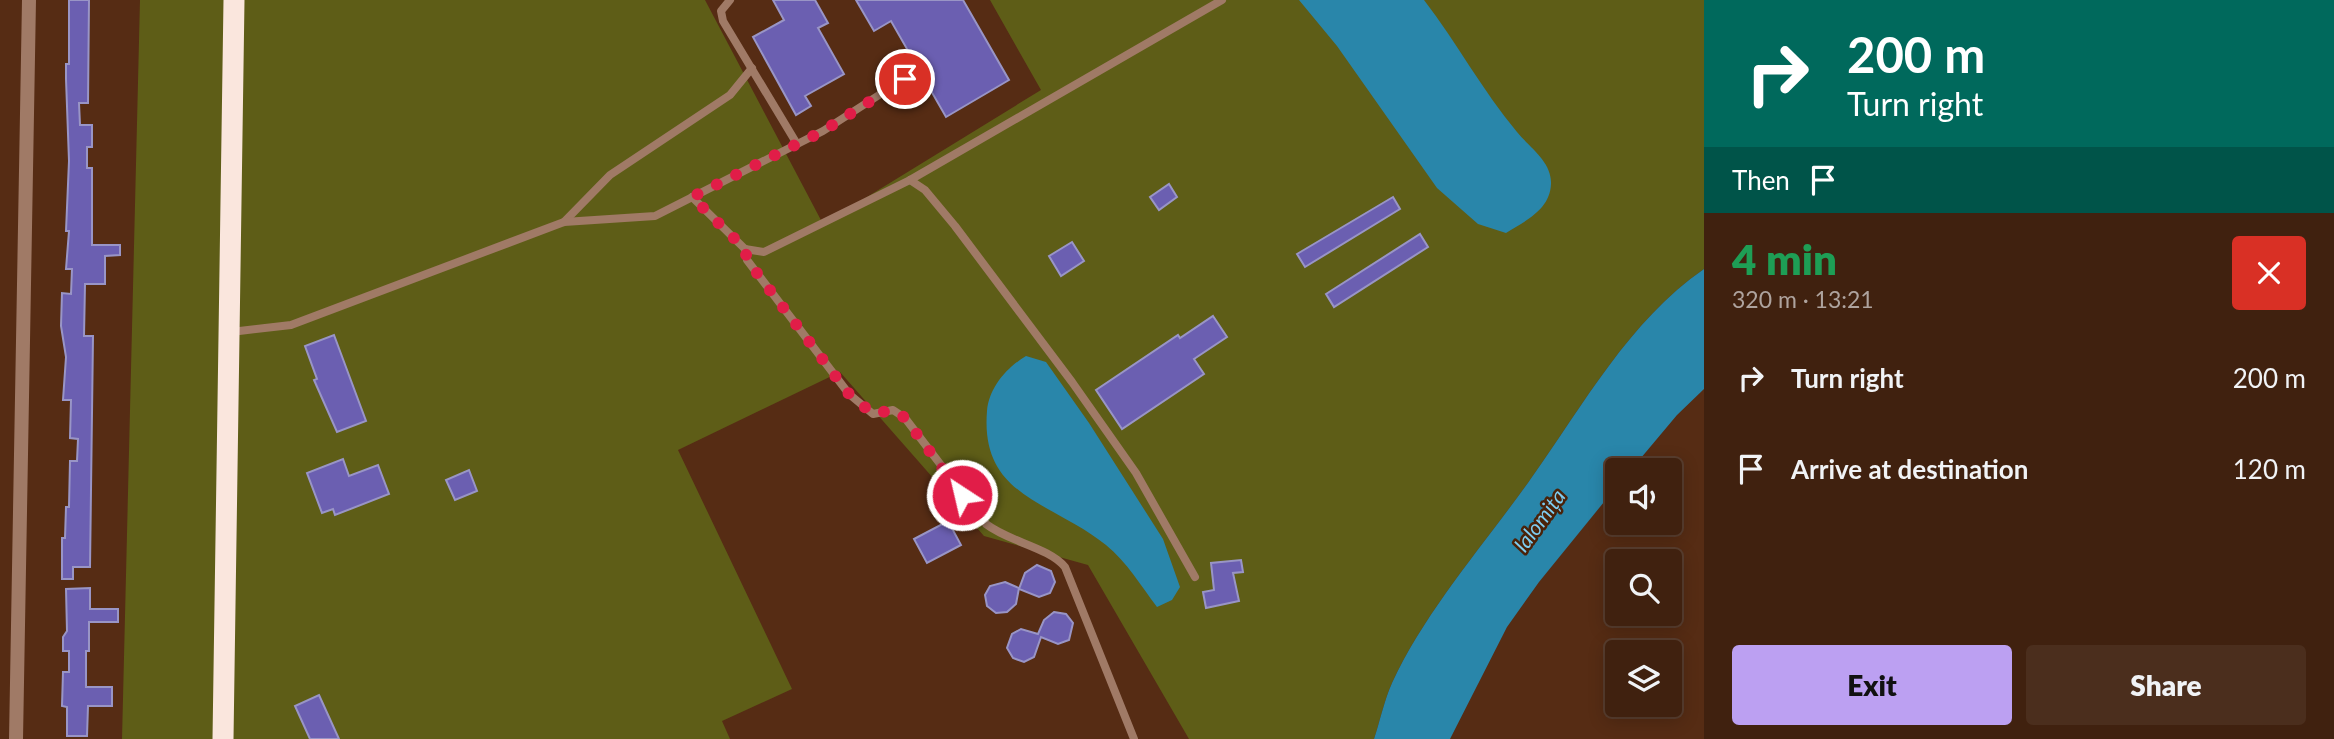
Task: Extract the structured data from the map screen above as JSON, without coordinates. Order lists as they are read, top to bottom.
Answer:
{
  "water": ["Ialomița"],
  "page": {
    "turn": ["200 m", "Turn right"],
    "then": "Then",
    "heading": ["4 min", "320 m · 13:21"],
    "list": [
      {
        "name": "Turn right",
        "value": "200 m"
      },
      {
        "name": "Arrive at destination",
        "value": "120 m"
      }
    ],
    "buttons": ["Exit", "Share"]
  }
}
